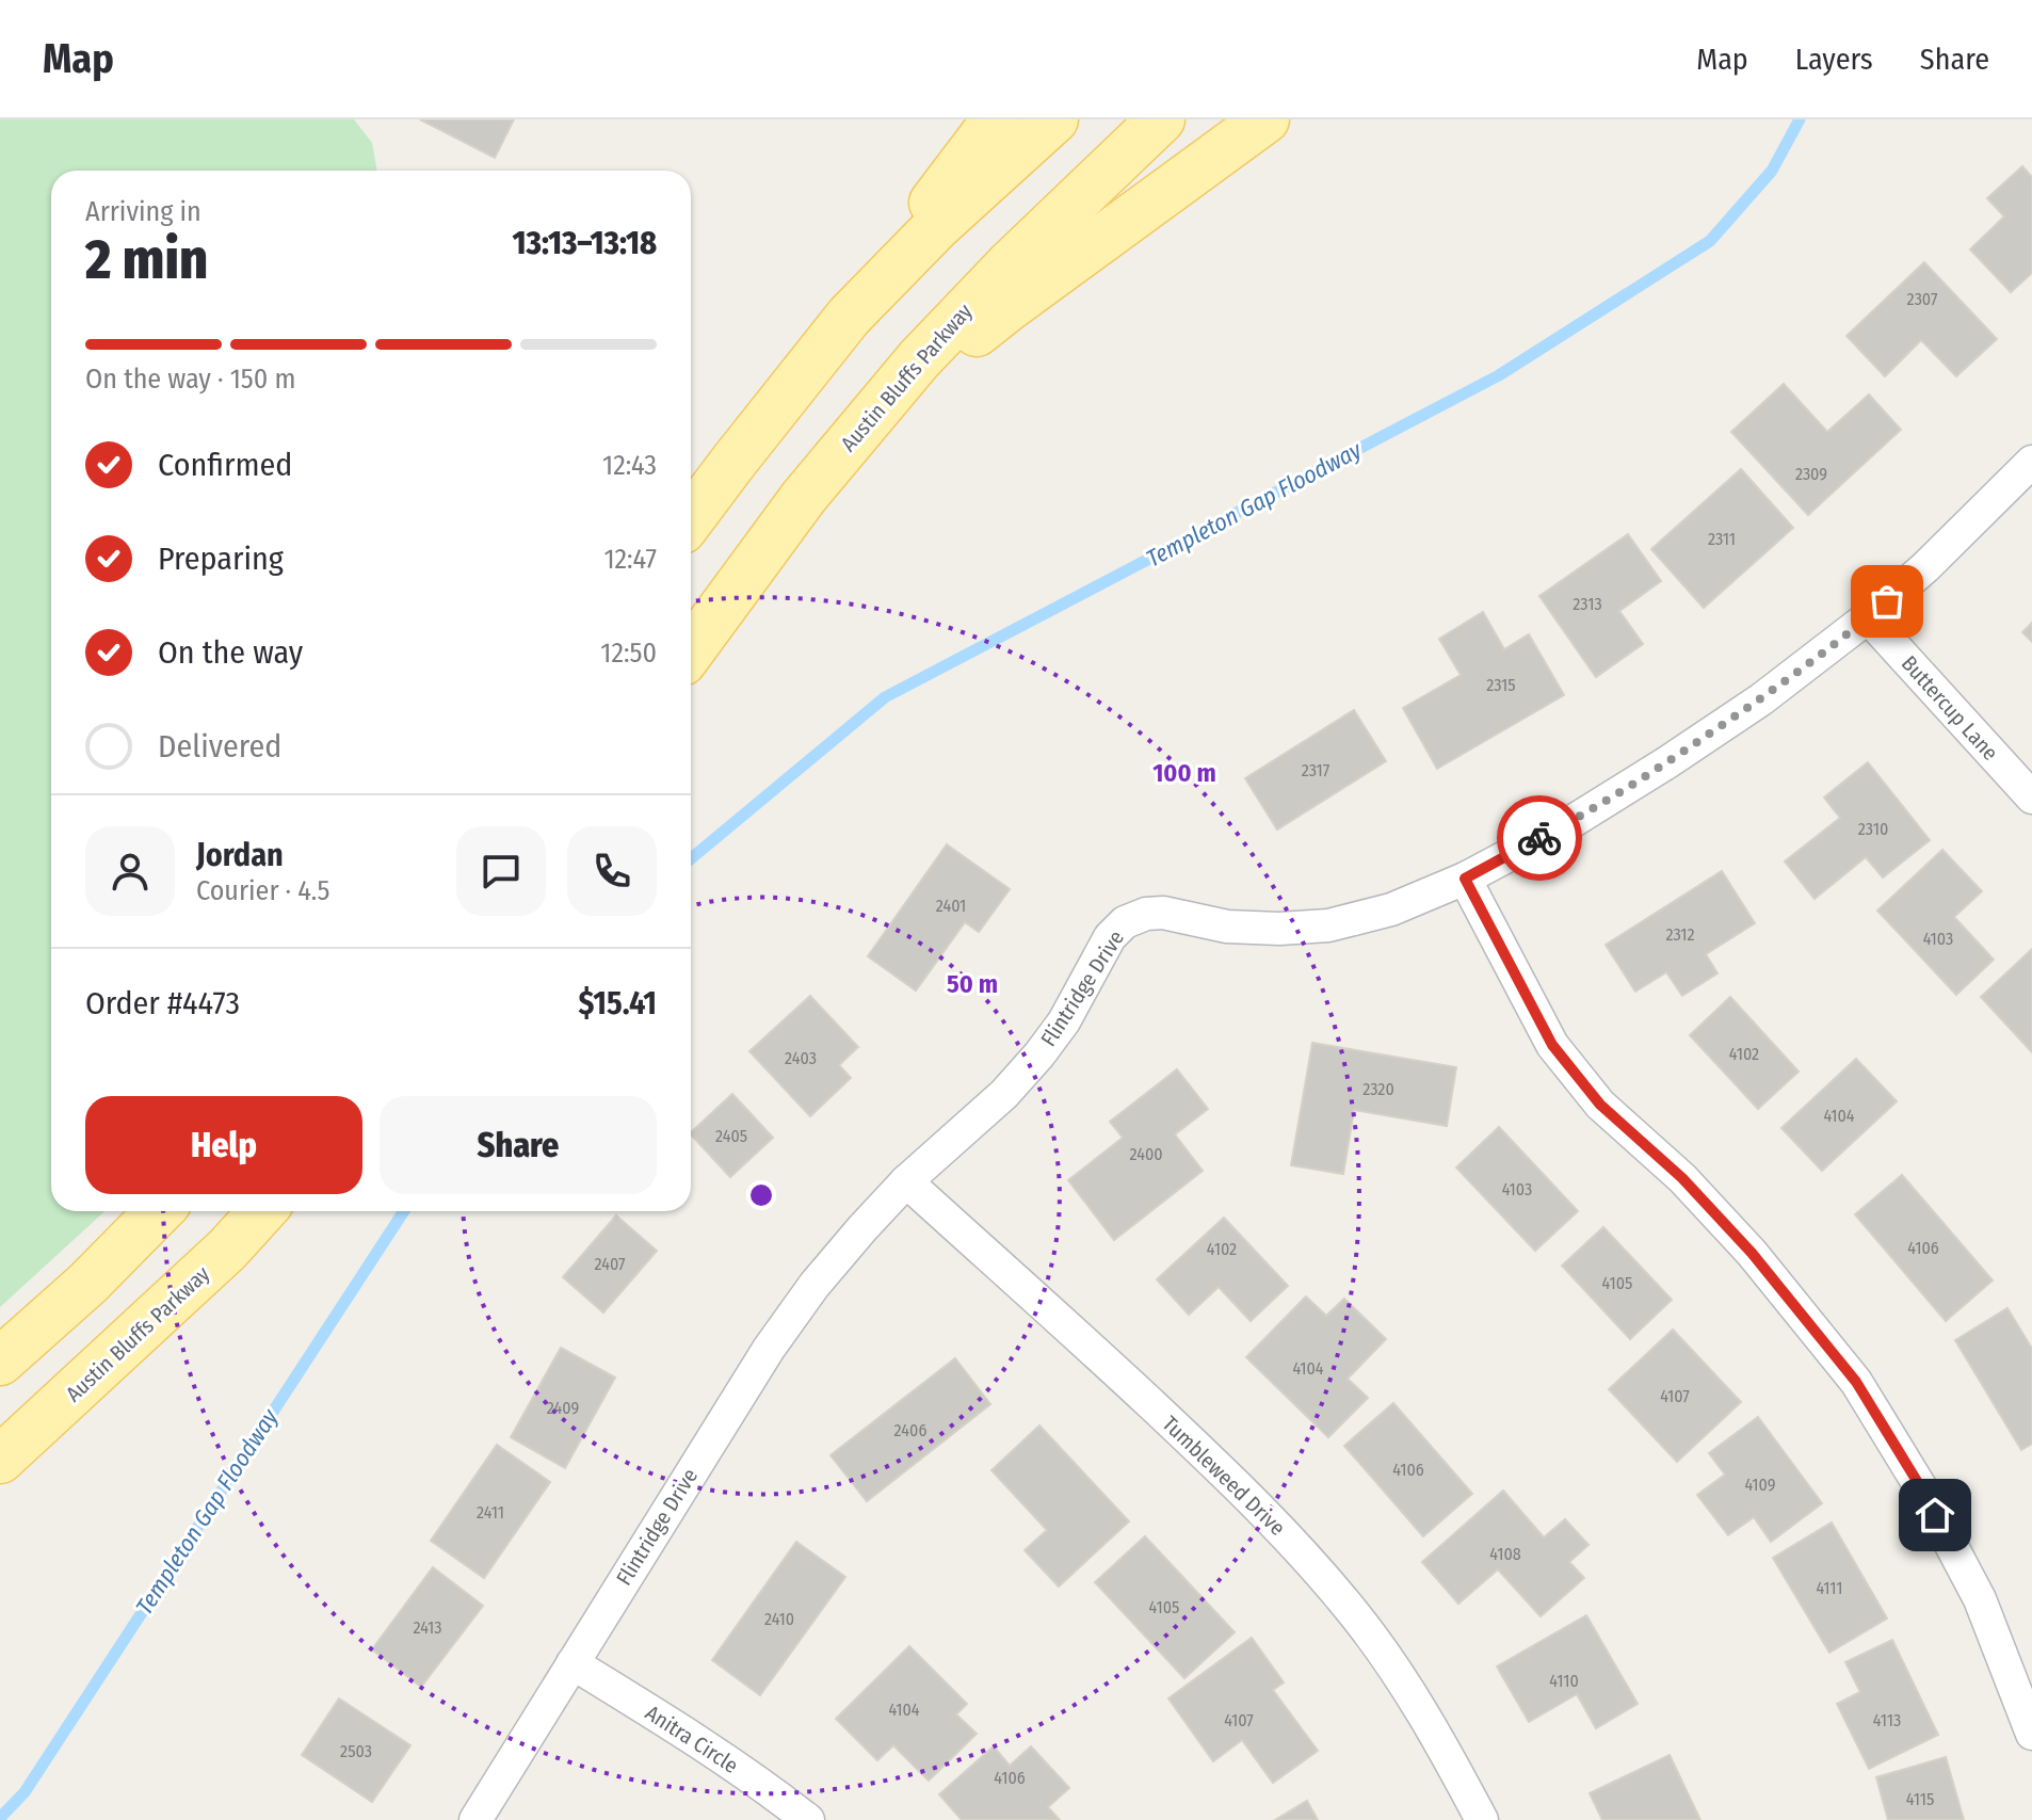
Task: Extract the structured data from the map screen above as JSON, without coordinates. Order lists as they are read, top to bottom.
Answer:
{
  "streets": {
    "main road": ["Austin Bluffs Parkway"],
    "street": [
      "Buttercup Lane",
      "Flintridge Drive",
      "Tumbleweed Drive",
      "Anitra Circle"
    ]
  },
  "crossings": [
    ["Buttercup Lane", "Flintridge Drive"],
    ["Flintridge Drive", "Tumbleweed Drive"],
    ["Flintridge Drive", "Anitra Circle"]
  ],
  "water": ["Templeton Gap Floodway"],
  "house_numbers": [
    "2307",
    "2309",
    "2311",
    "2313",
    "2315",
    "2317",
    "2310",
    "2401",
    "2312",
    "4103",
    "4102",
    "2403",
    "2320",
    "4104",
    "2405",
    "2400",
    "4103",
    "4106",
    "4102",
    "2407",
    "4105",
    "4104",
    "4107",
    "2409",
    "2406",
    "4106",
    "4109",
    "2411",
    "4108",
    "4111",
    "4105",
    "2410",
    "2413",
    "4110",
    "4104",
    "4107",
    "4113",
    "2503",
    "4106",
    "4115"
  ],
  "page": {
    "header": "Map",
    "nav": ["Map", "Layers", "Share"],
    "heading": ["2 min", "Arriving in", "13:13–13:18"],
    "panel": [
      "Jordan",
      "Courier · 4.5",
      "Order #4473",
      "$15.41"
    ],
    "bar": "On the way · 150 m",
    "list": [
      ["Confirmed", "12:43"],
      ["Preparing", "12:47"],
      ["On the way", "12:50"],
      "Delivered"
    ],
    "buttons": ["Help", "Share"]
  },
  "rings": ["100 m", "50 m"]
}
